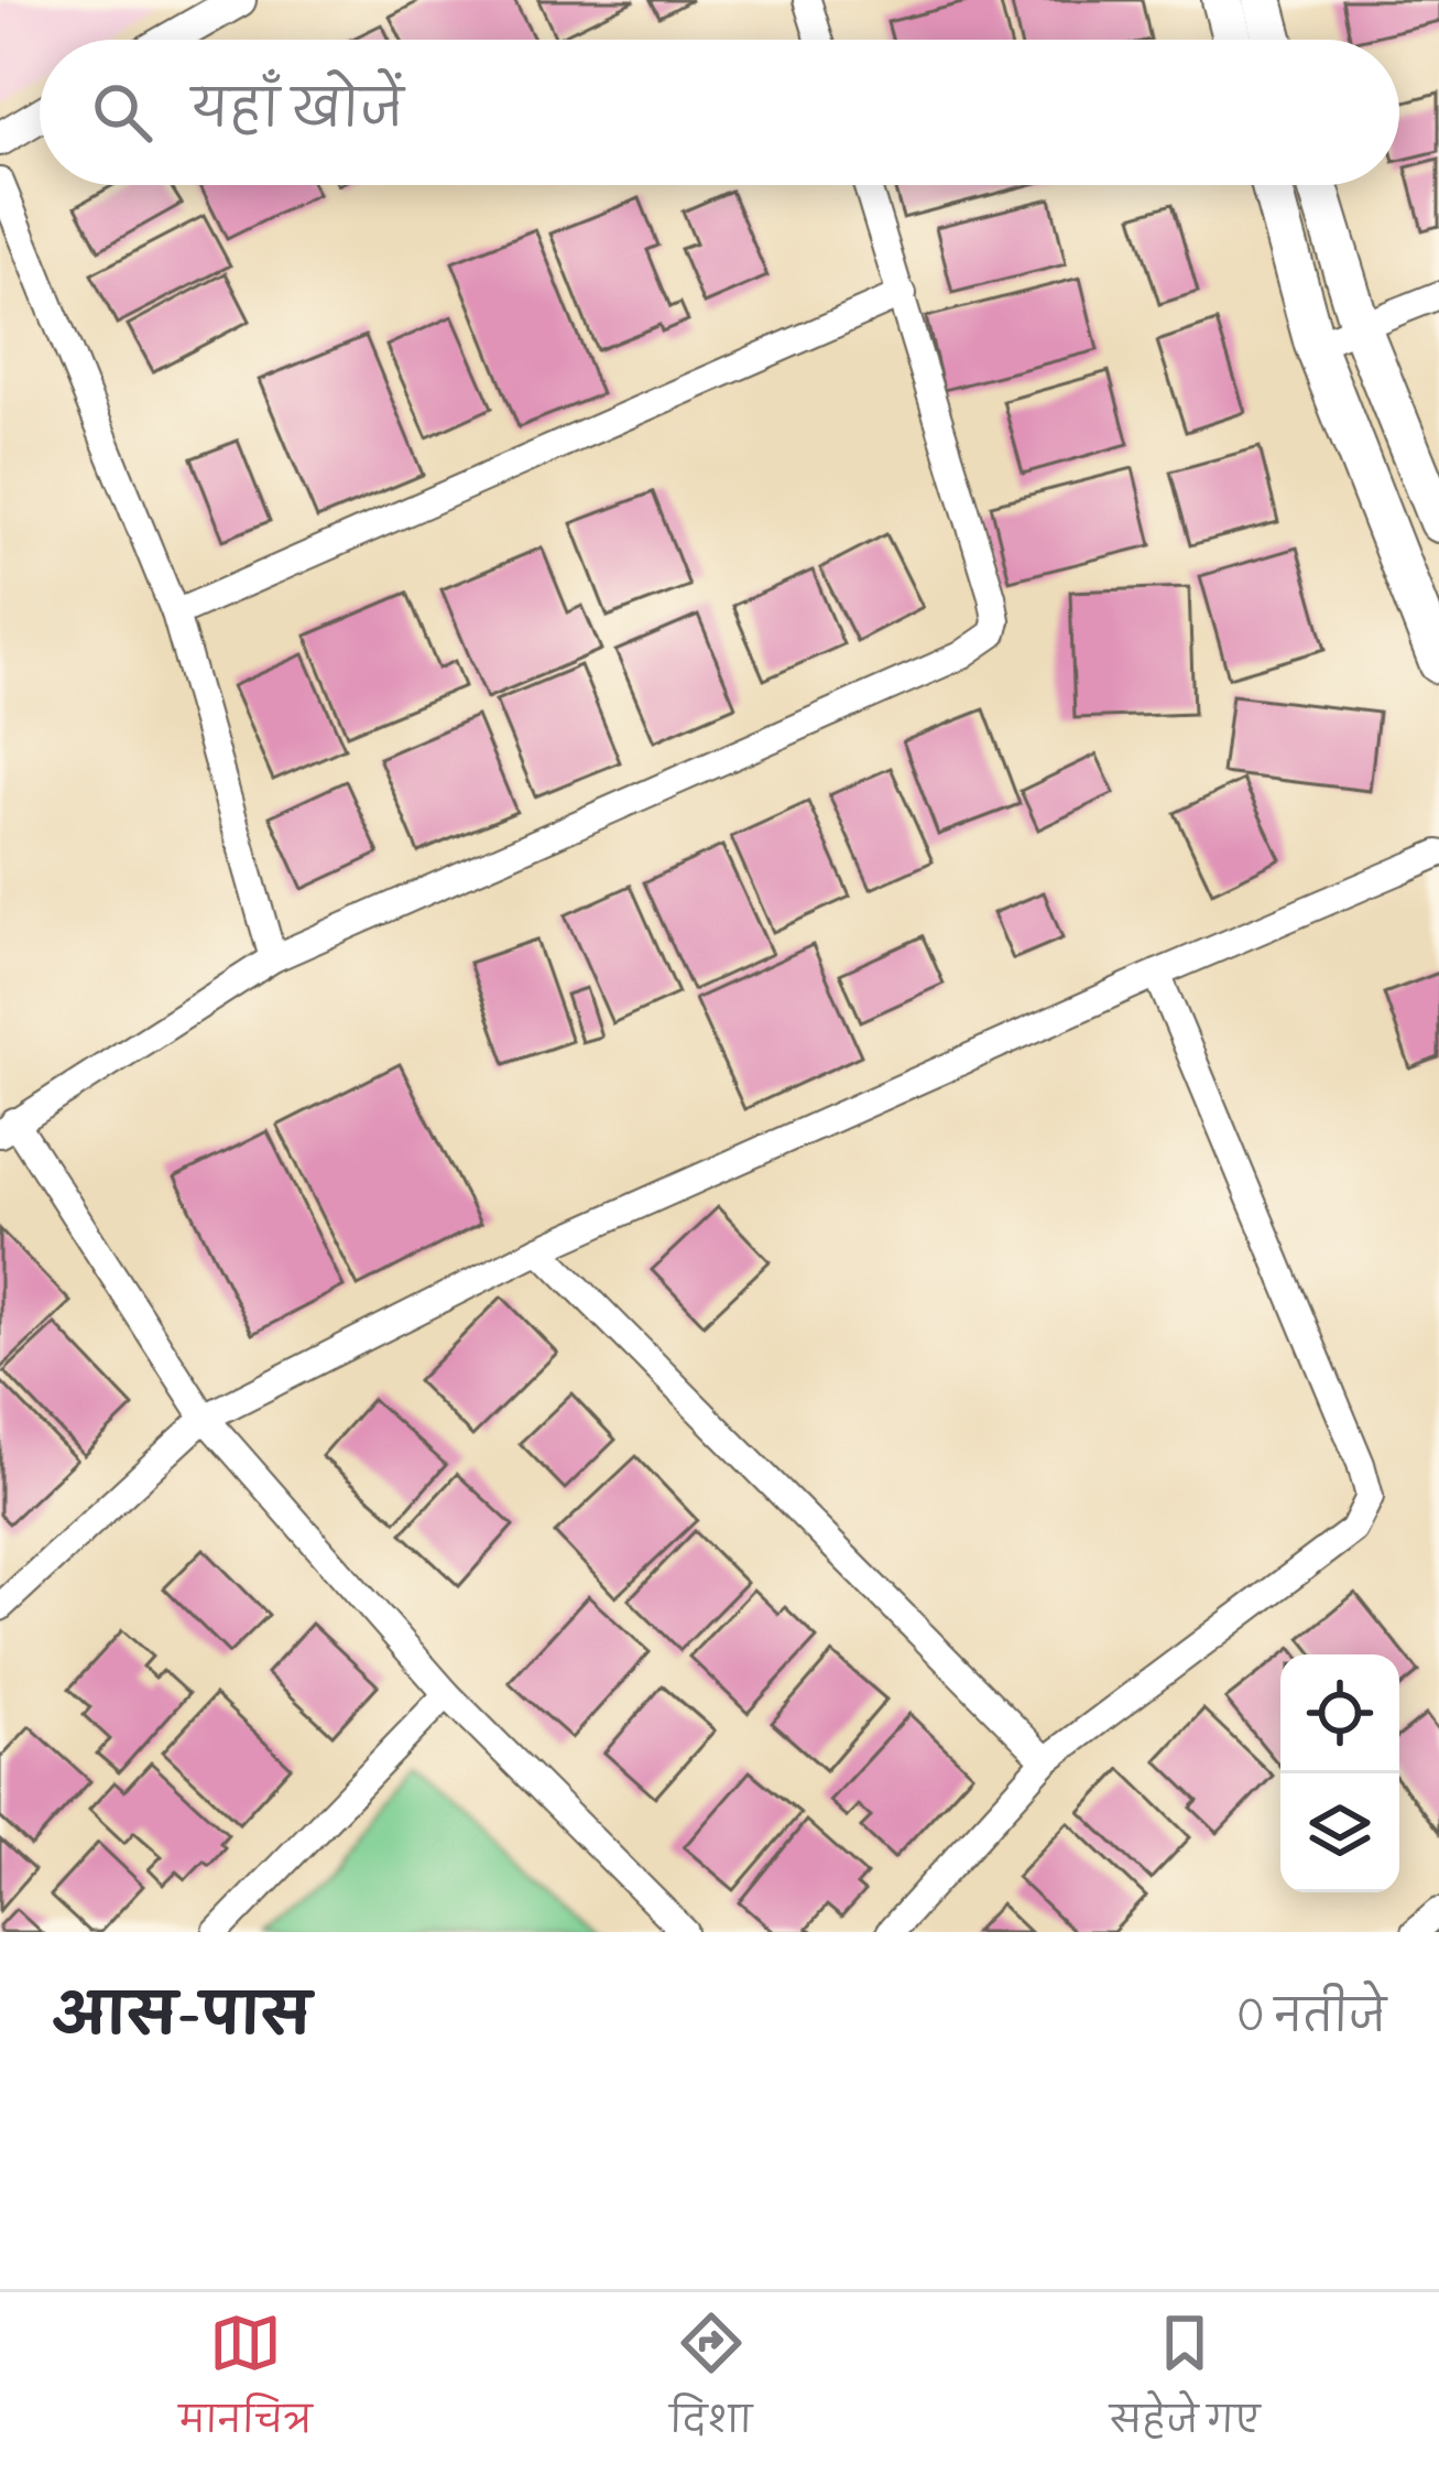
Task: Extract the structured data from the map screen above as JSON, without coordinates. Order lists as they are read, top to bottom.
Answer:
{
  "page": {
    "search": "यहाँ खोजें",
    "heading": ["आस-पास", "0 नतीजे"],
    "nav": ["मानचित्र", "दिशा", "सहेजे गए"]
  }
}
